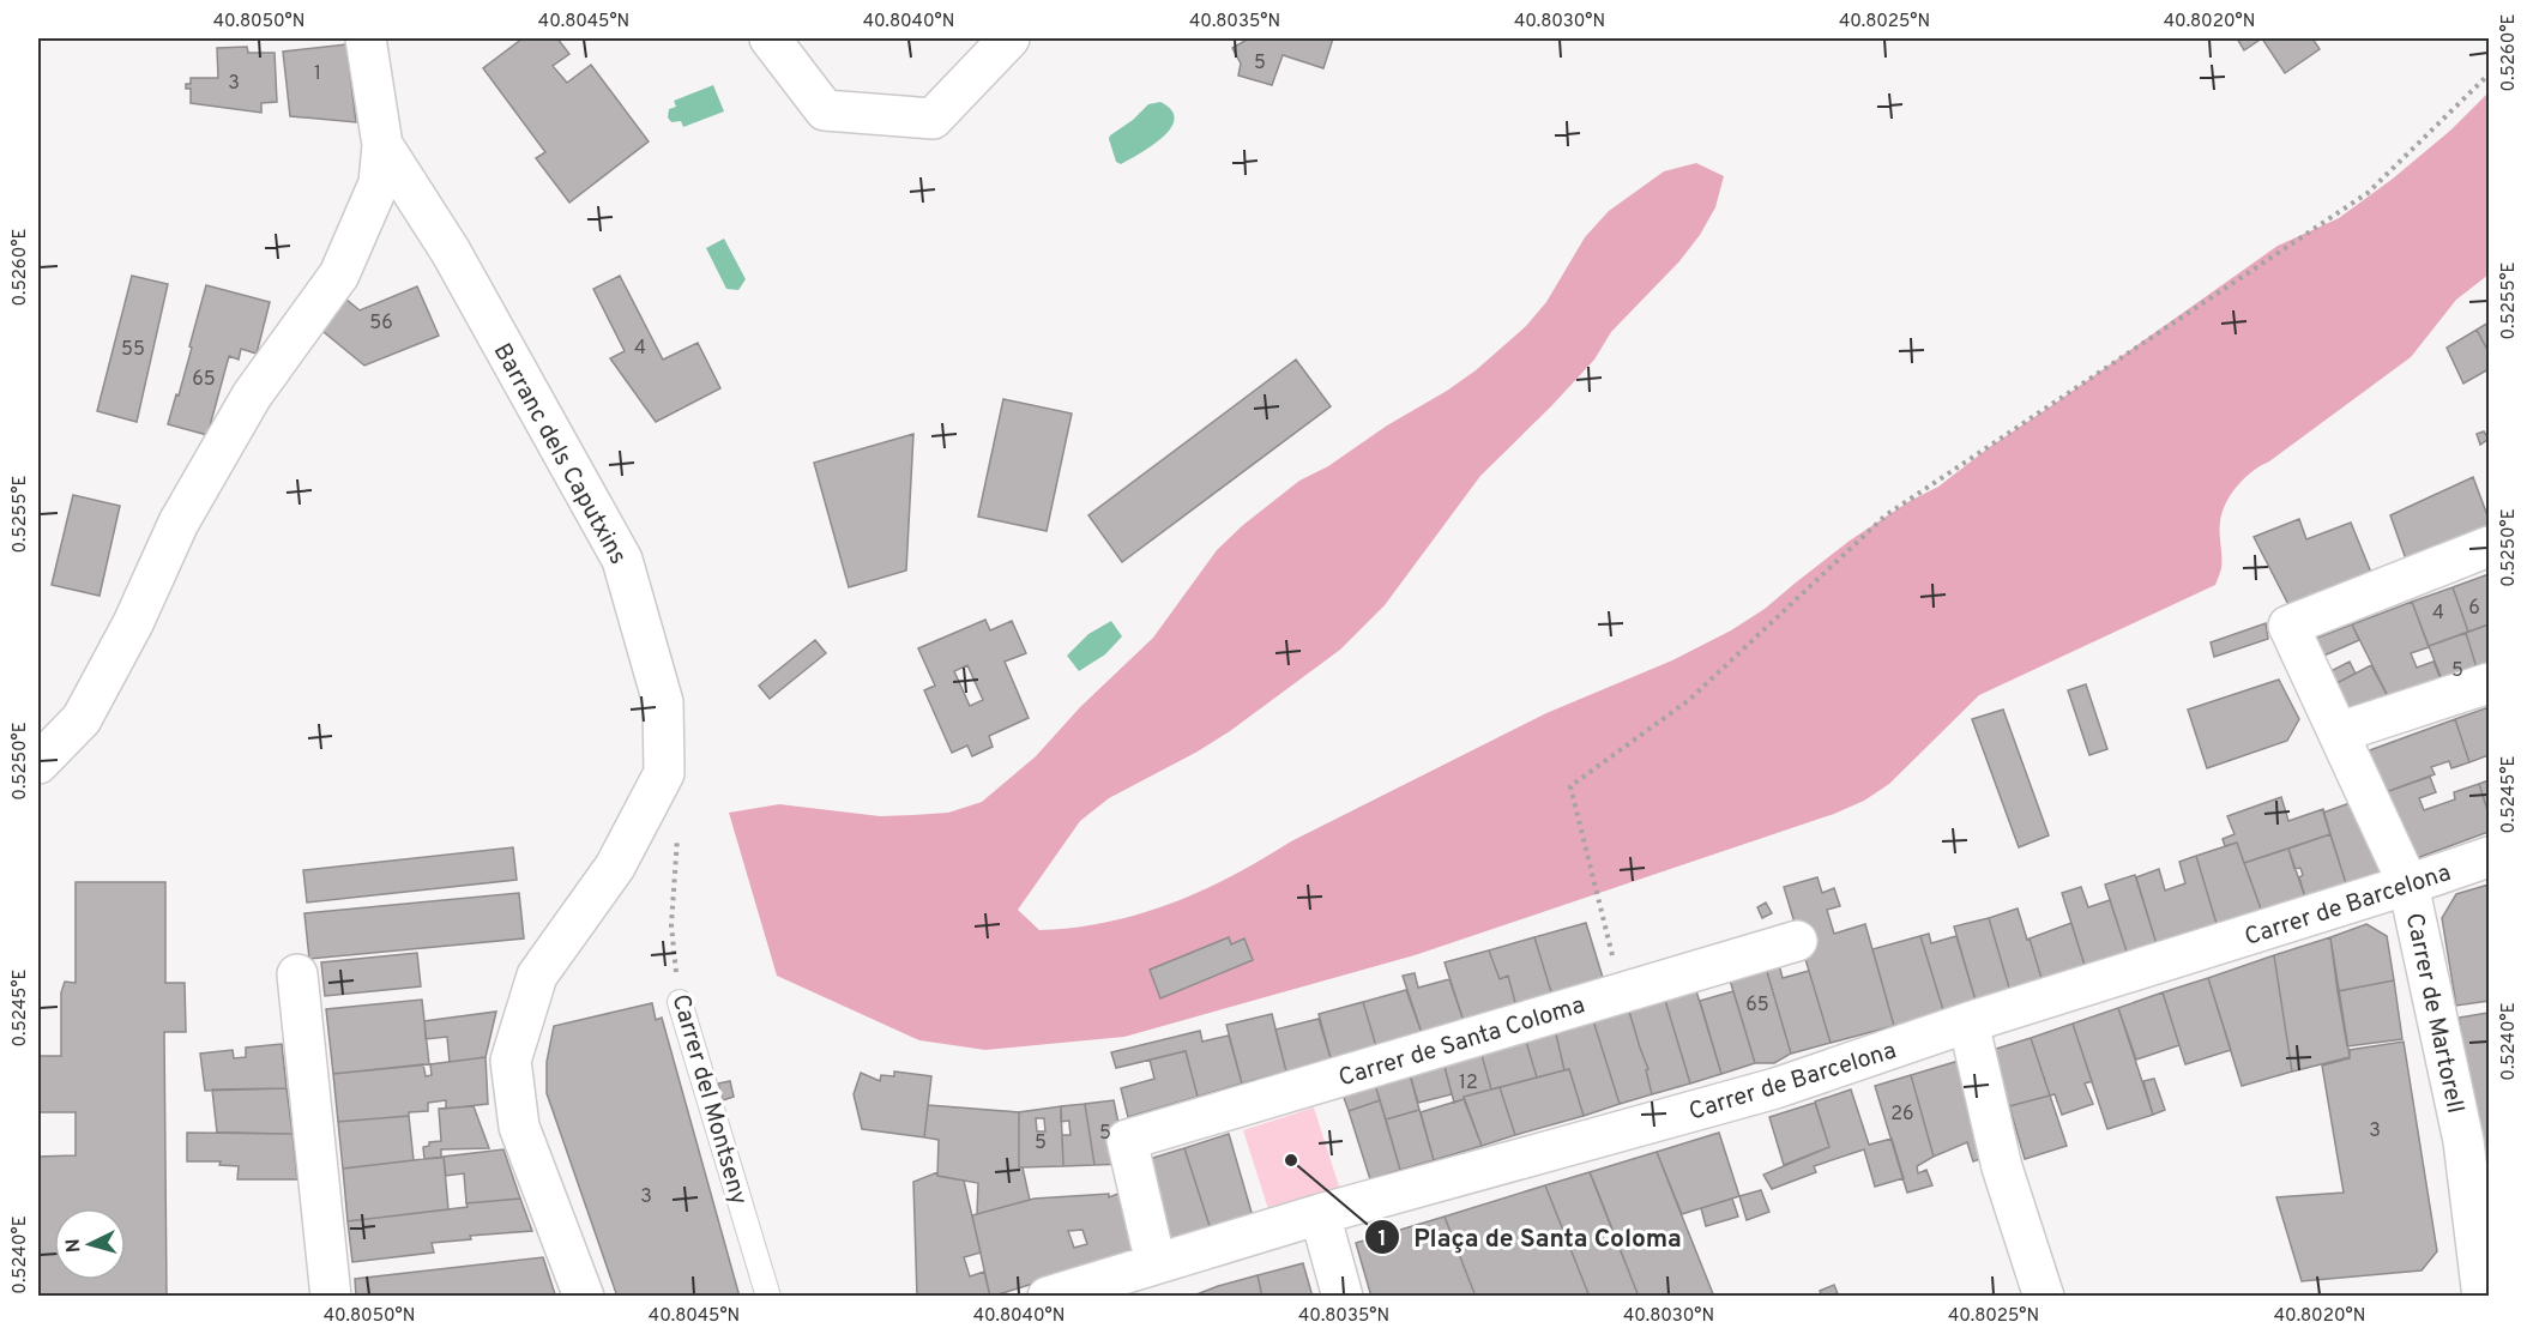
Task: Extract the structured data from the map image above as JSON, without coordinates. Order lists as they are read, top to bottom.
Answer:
{
  "streets": {
    "street": [
      "Barranc dels Caputxins",
      "Carrer de Barcelona",
      "Carrer de Martorell",
      "Carrer de Santa Coloma"
    ],
    "lane": ["Carrer del Montseny"]
  },
  "crossings": [
    ["Carrer de Barcelona", "Carrer de Martorell"],
    ["Carrer de Barcelona", "Carrer de Santa Coloma"]
  ],
  "places": ["Plaça de Santa Coloma"],
  "house_numbers": [
    "5",
    "1",
    "3",
    "56",
    "4",
    "55",
    "65",
    "6",
    "4",
    "5",
    "65",
    "12",
    "26",
    "3",
    "5",
    "5",
    "3"
  ],
  "north": "left",
  "coordinates": [
    "40.8050°N",
    "40.8045°N",
    "40.8040°N",
    "40.8035°N",
    "40.8030°N",
    "40.8025°N",
    "40.8020°N",
    "0.5260°E",
    "0.5255°E",
    "0.5250°E",
    "0.5245°E",
    "0.5240°E"
  ]
}
